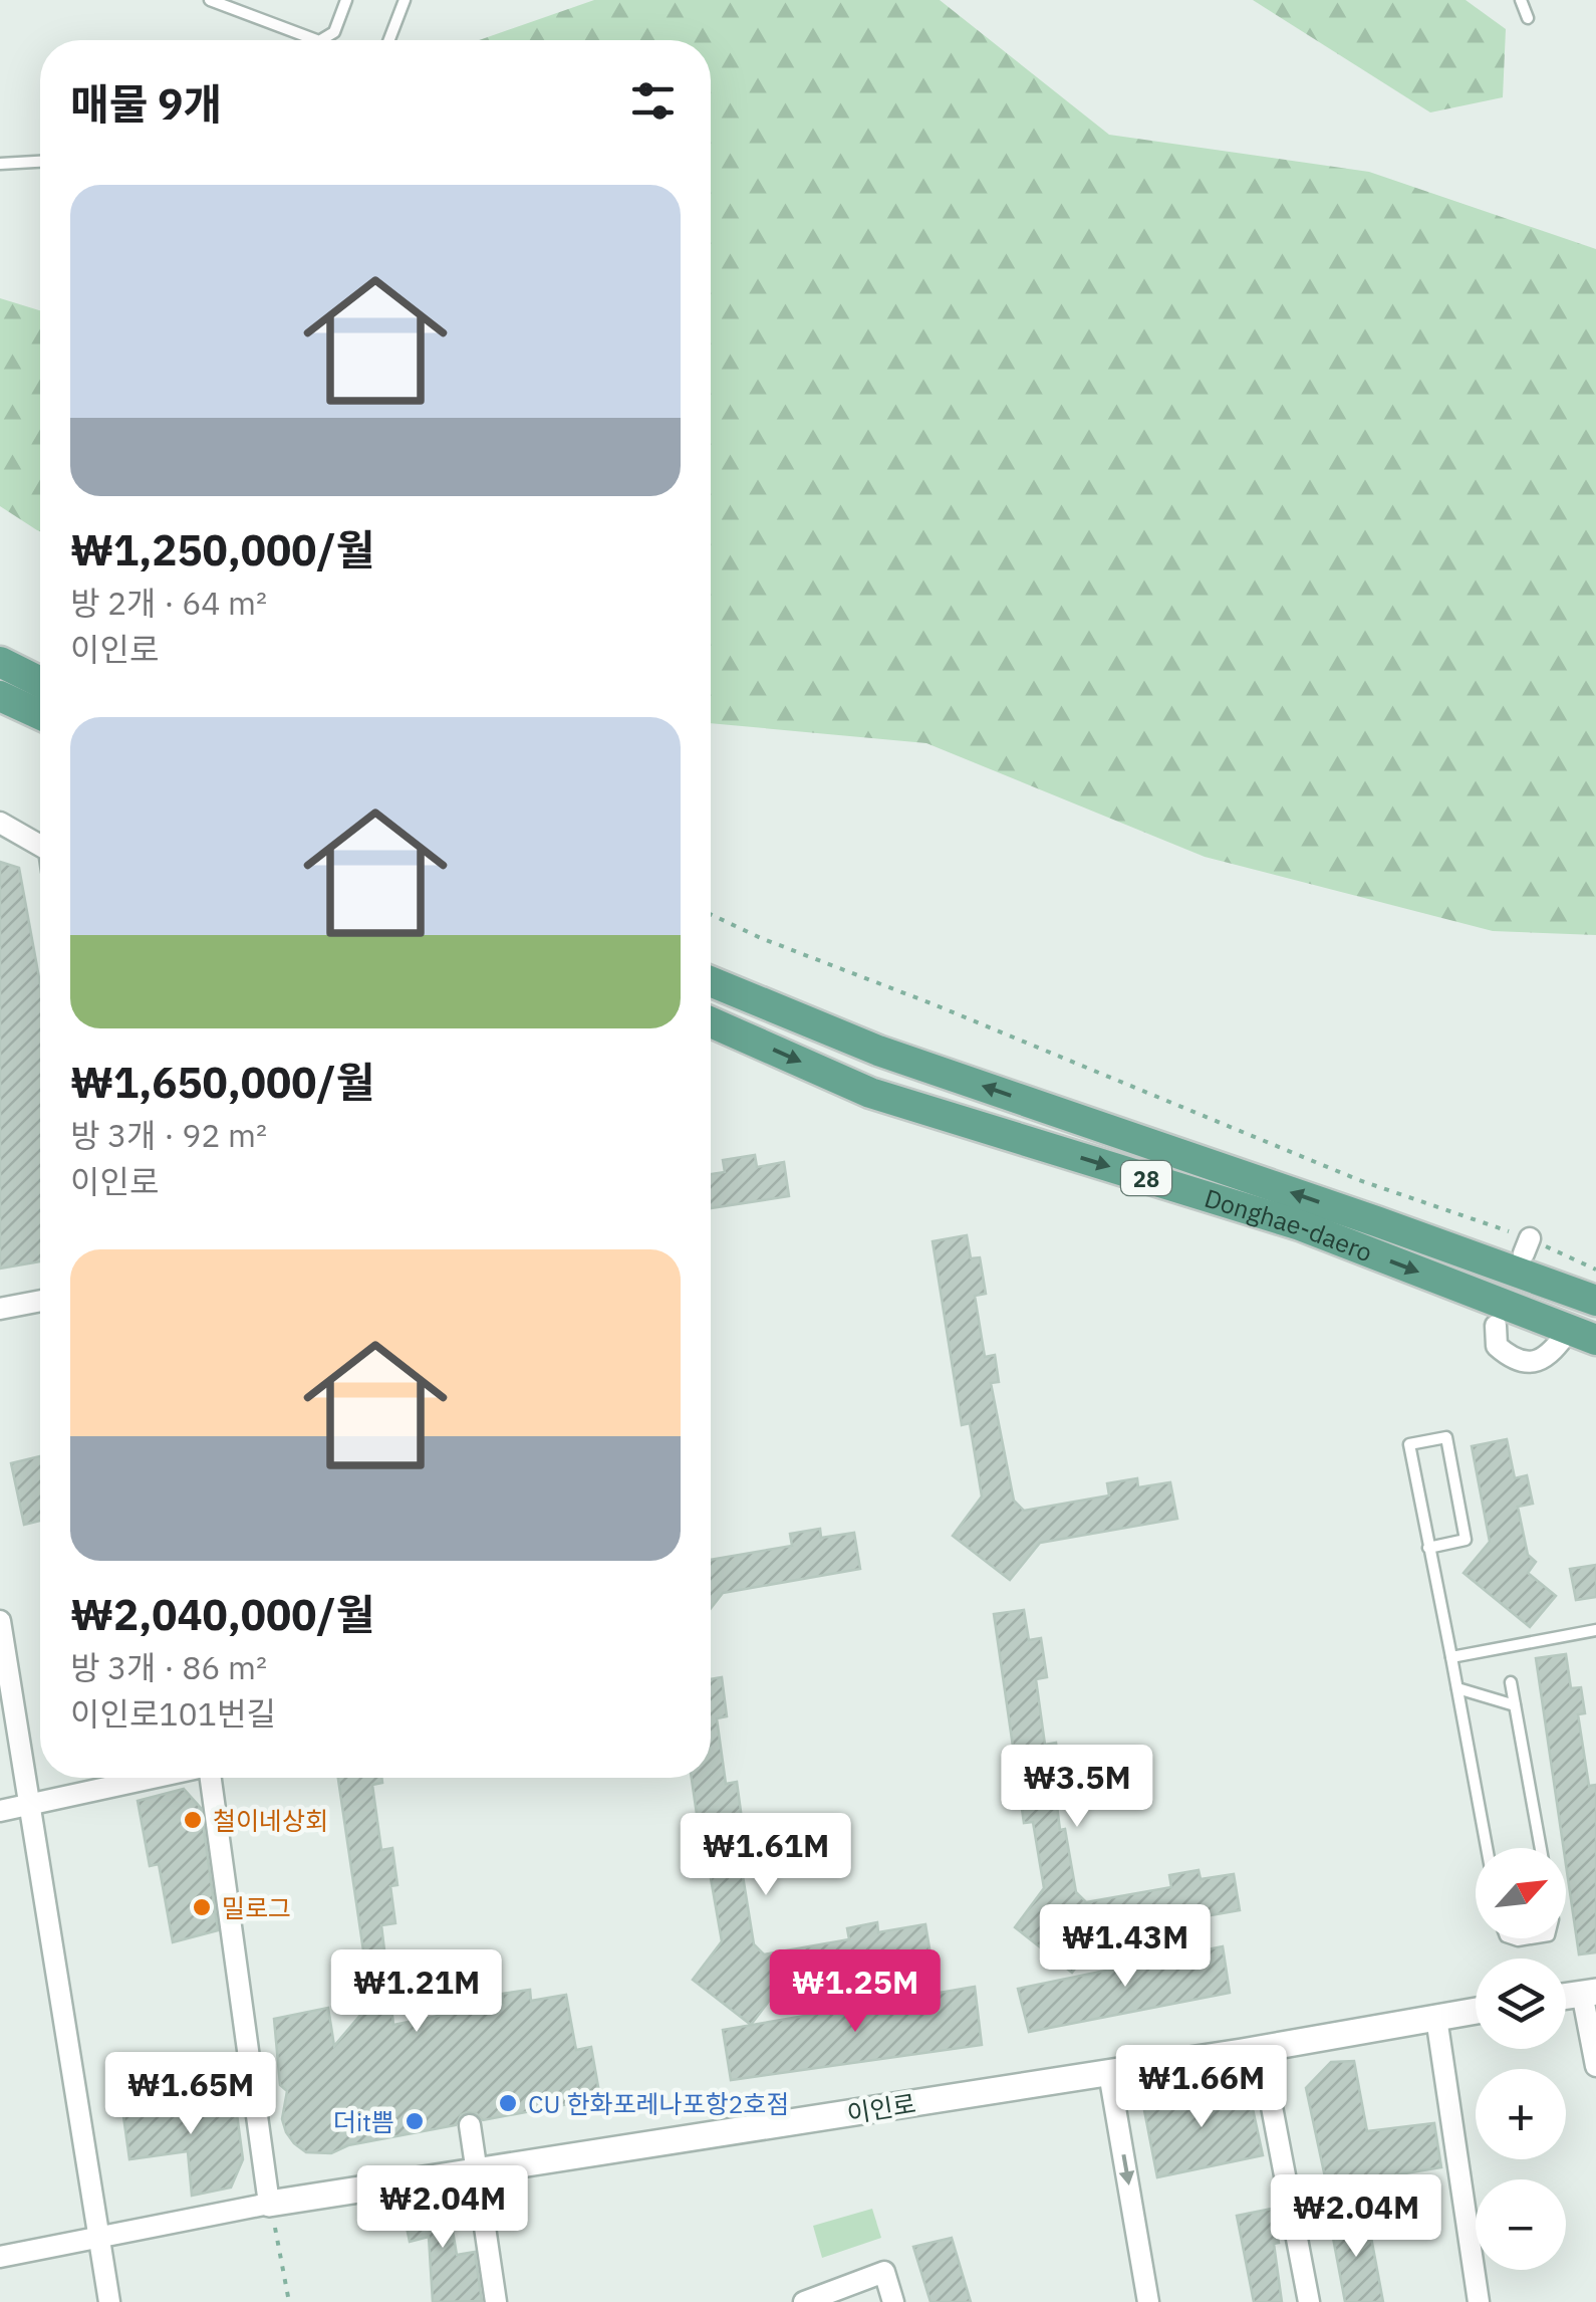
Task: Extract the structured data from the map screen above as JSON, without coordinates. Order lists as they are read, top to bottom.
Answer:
{
  "streets": {
    "main road": ["28", "Donghae-daero"],
    "street": ["이인로"]
  },
  "places": [
    "철이네상회",
    "밀로그",
    "CU 한화포레나포항2호점",
    "더it쁨"
  ],
  "north": "top right",
  "page": {
    "heading": "매물 9개",
    "list": [
      {
        "name": "₩1,250,000/월",
        "note": "방 2개 · 64 m² · 이인로"
      },
      {
        "name": "₩1,650,000/월",
        "note": "방 3개 · 92 m² · 이인로"
      },
      {
        "name": "₩2,040,000/월",
        "note": "방 3개 · 86 m² · 이인로101번길"
      }
    ],
    "price": [
      "₩3.5M",
      "₩1.61M",
      "₩1.43M",
      "₩1.21M",
      "₩1.25M",
      "₩1.66M",
      "₩1.65M",
      "₩2.04M",
      "₩2.04M"
    ],
    "map_buttons": ["+", "−"]
  }
}
